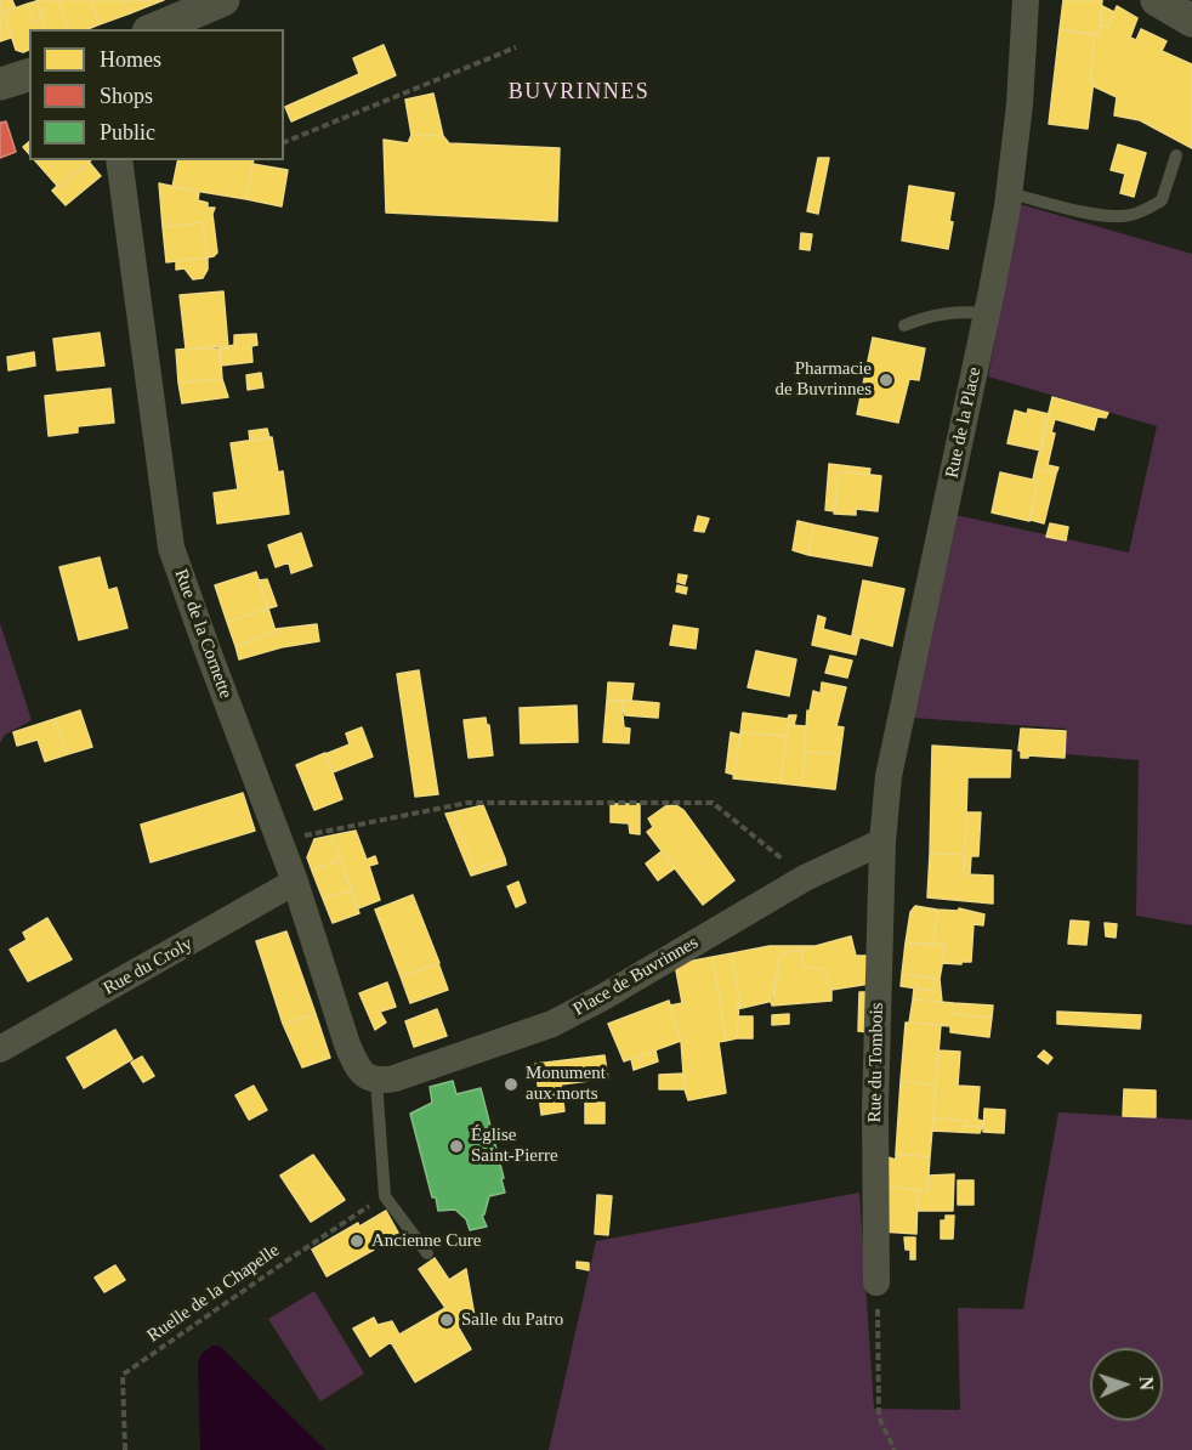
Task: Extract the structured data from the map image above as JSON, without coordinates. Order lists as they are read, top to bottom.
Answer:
{
  "streets": {
    "street": [
      "Rue de la Place",
      "Rue de la Cornette",
      "Rue du Croly",
      "Place de Buvrinnes",
      "Rue du Tombois"
    ],
    "path": ["Ruelle de la Chapelle"]
  },
  "crossings": [
    ["Rue de la Place", "Place de Buvrinnes"],
    ["Rue de la Place", "Rue du Tombois"],
    ["Rue de la Cornette", "Rue du Croly"],
    ["Rue de la Cornette", "Place de Buvrinnes"],
    ["Place de Buvrinnes", "Rue du Tombois"]
  ],
  "districts": ["BUVRINNES"],
  "places": [
    "Pharmacie de Buvrinnes",
    "Monument aux morts",
    "Église Saint-Pierre",
    "Ancienne Cure",
    "Salle du Patro"
  ],
  "legend": ["Homes", "Shops", "Public"],
  "north": "right"
}
